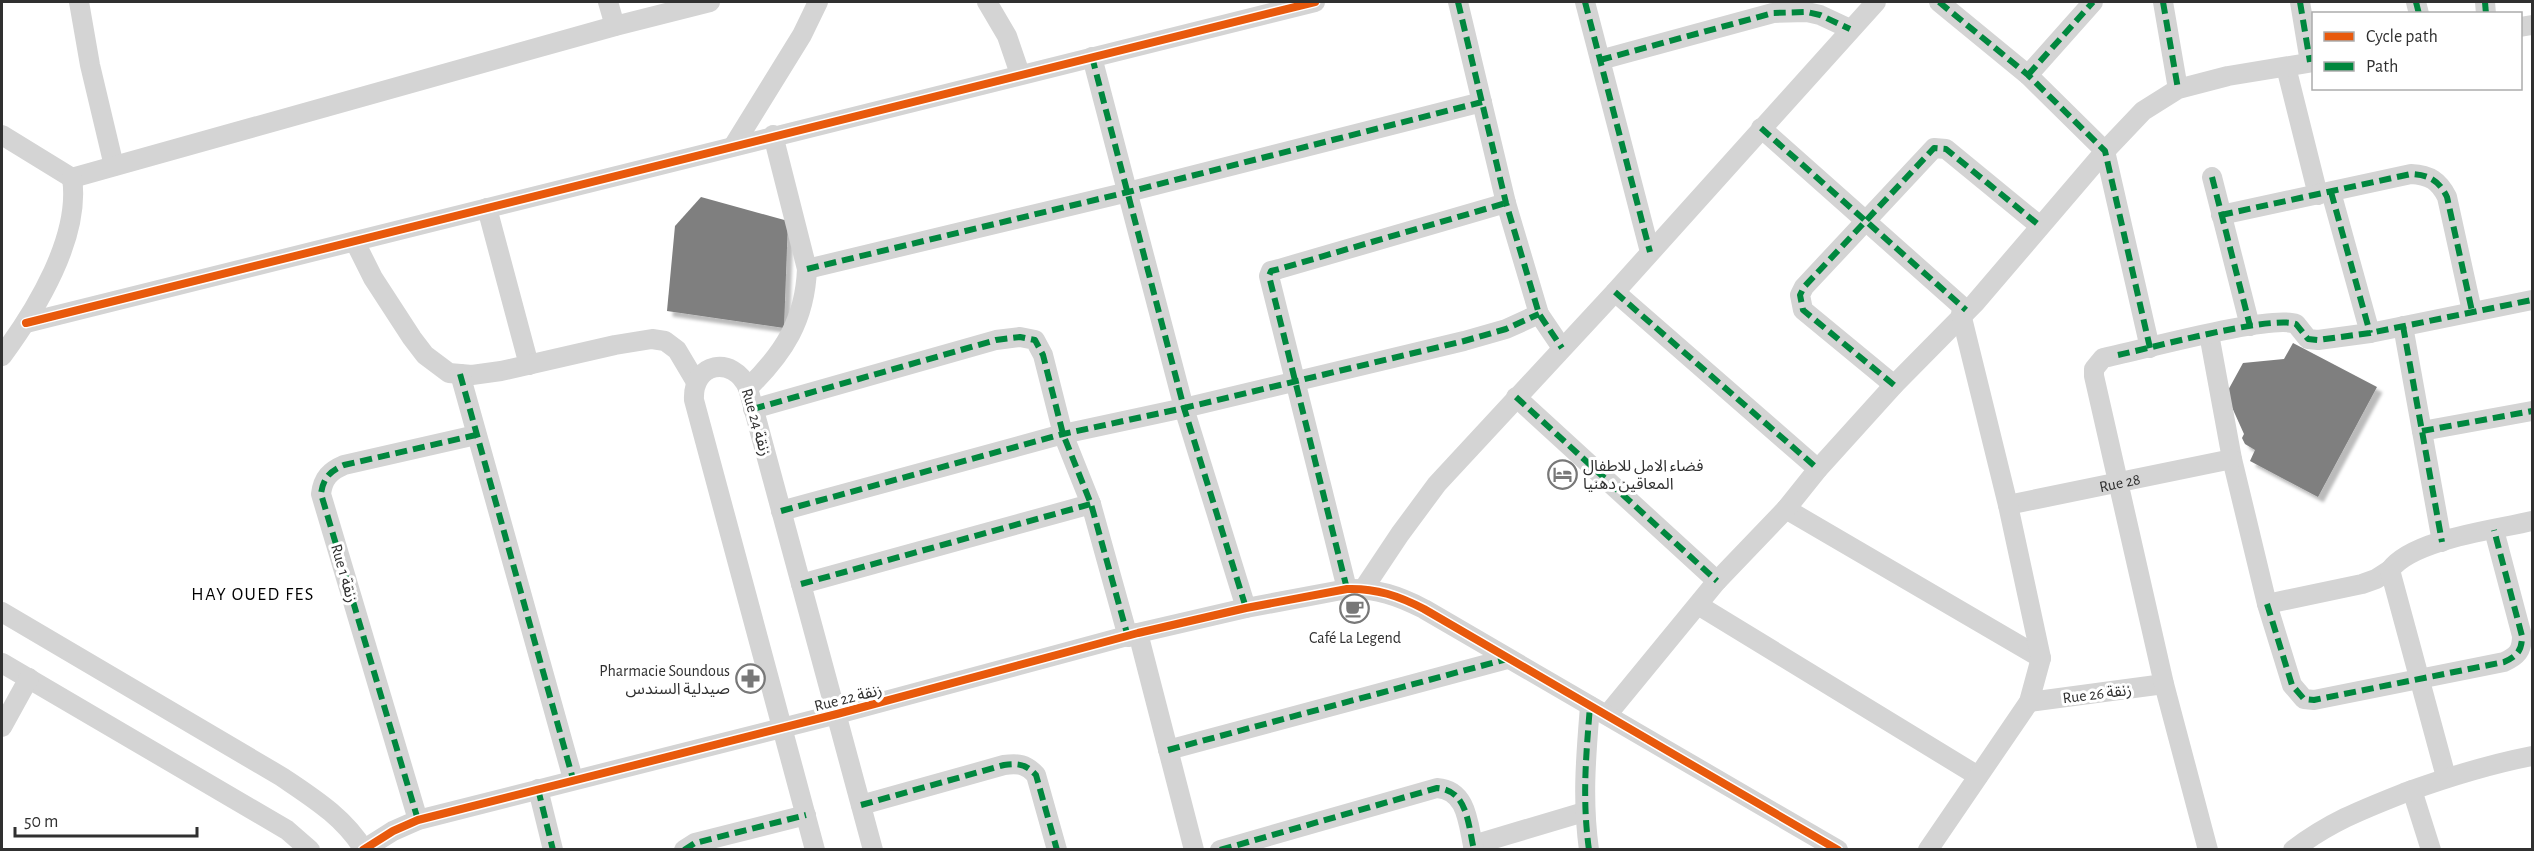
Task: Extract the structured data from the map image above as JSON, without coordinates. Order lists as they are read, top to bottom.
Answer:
{
  "streets": {
    "street": [
      "Rue 24 زنقة",
      "Rue 28",
      "Rue 1 زنقة",
      "Rue 26 زنقة",
      "Rue 22 زنقة"
    ]
  },
  "crossings": [
    ["Rue 24 زنقة", "Rue 22 زنقة"],
    ["Rue 1 زنقة", "Rue 22 زنقة"]
  ],
  "districts": ["HAY OUED FES"],
  "places": {
    "hotel": ["فضاء الامل للاطفال المعاقين دهنيا"],
    "cafe": ["Café La Legend"],
    "pharmacy": ["Pharmacie Soundous صيدلية السندس"]
  },
  "legend": ["Cycle path", "Path"],
  "scale_bar": "50 m"
}
